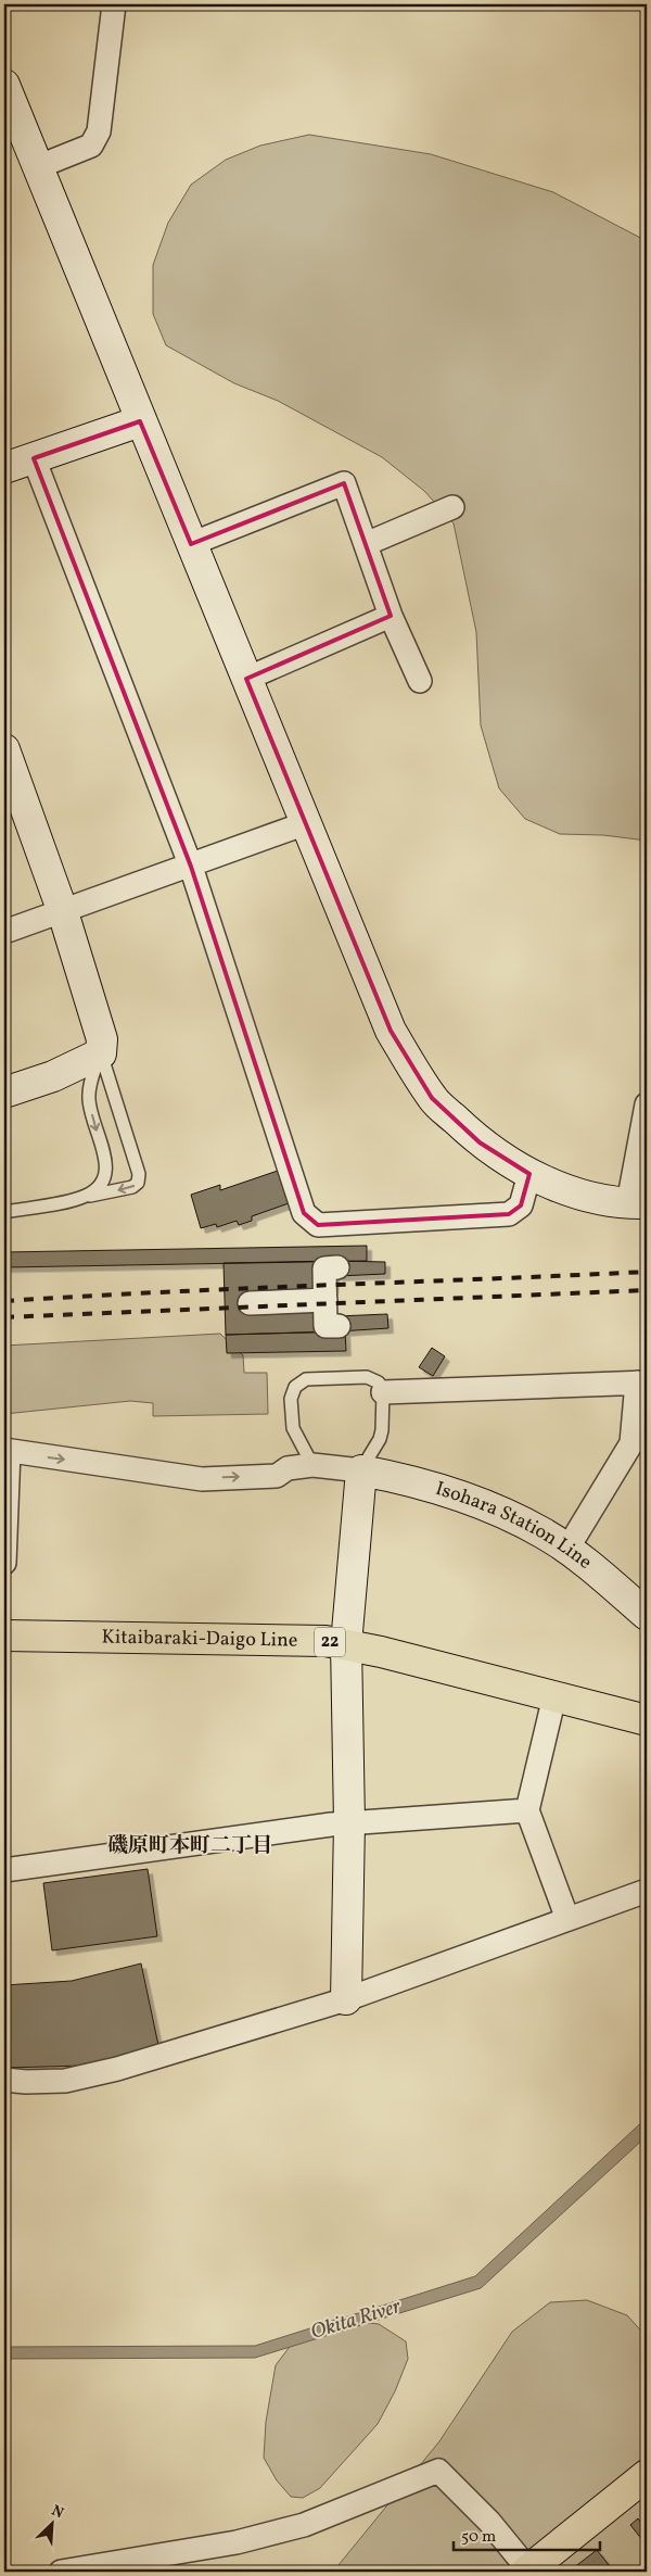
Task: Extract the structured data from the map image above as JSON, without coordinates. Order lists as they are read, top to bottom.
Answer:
{
  "streets": {
    "main road": ["Kitaibaraki-Daigo Line", "22"],
    "street": ["Isohara Station Line"]
  },
  "districts": ["磯原町本町二丁目"],
  "water": ["Okita River"],
  "scale_bar": "50 m",
  "north": "top right"
}
